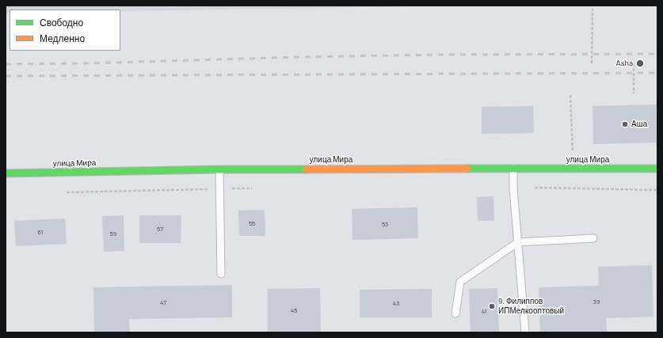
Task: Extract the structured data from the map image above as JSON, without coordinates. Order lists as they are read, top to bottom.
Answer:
{
  "streets": {
    "street": ["улица Мира"]
  },
  "places": ["Asha", "Аша", "9. Филиппов ИПМелкооптовый"],
  "house_numbers": [
    "55",
    "53",
    "57",
    "61",
    "59",
    "39",
    "47",
    "43",
    "45",
    "41"
  ],
  "legend": ["Свободно", "Медленно"]
}
